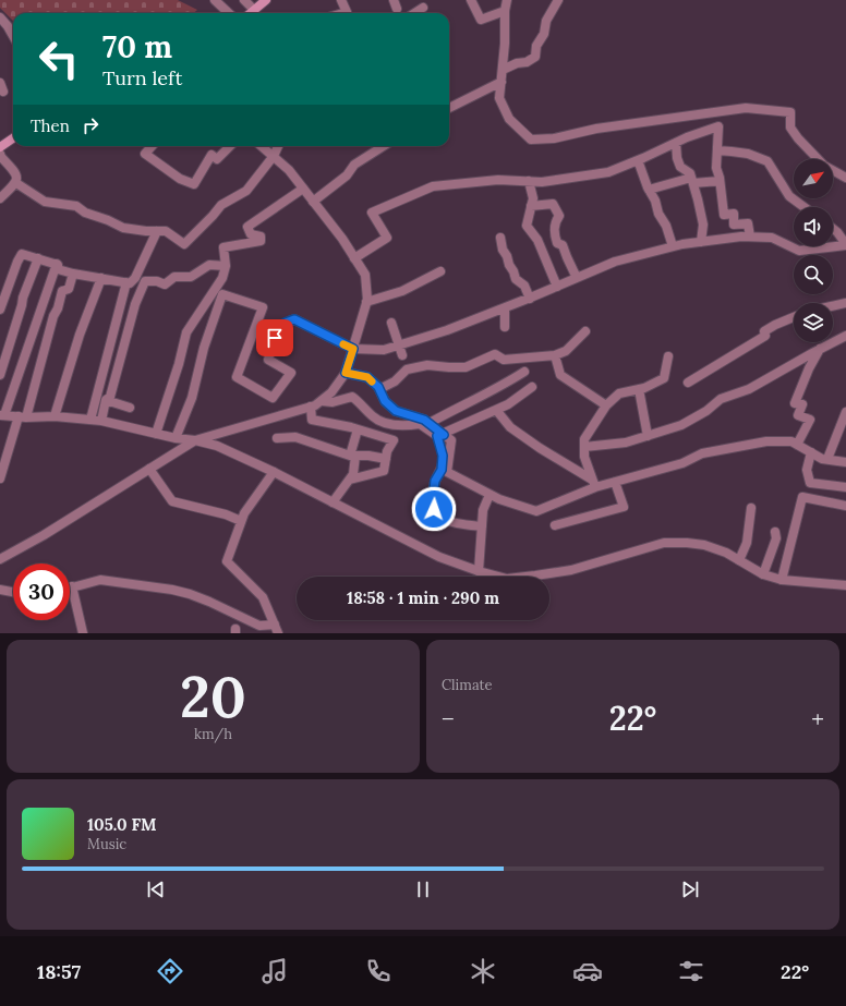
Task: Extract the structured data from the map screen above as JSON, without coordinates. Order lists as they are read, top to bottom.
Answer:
{
  "north": "top right",
  "page": {
    "turn": ["70 m", "Turn left"],
    "then": "Then",
    "limit": "30",
    "trip": "18:58 · 1 min · 290 m",
    "tile": [
      ["20", "km/h"],
      "Climate"
    ],
    "heat": ["−", "22°", "+"],
    "song": ["105.0 FM", "Music"],
    "tabs": ["18:57", "22°"]
  }
}
